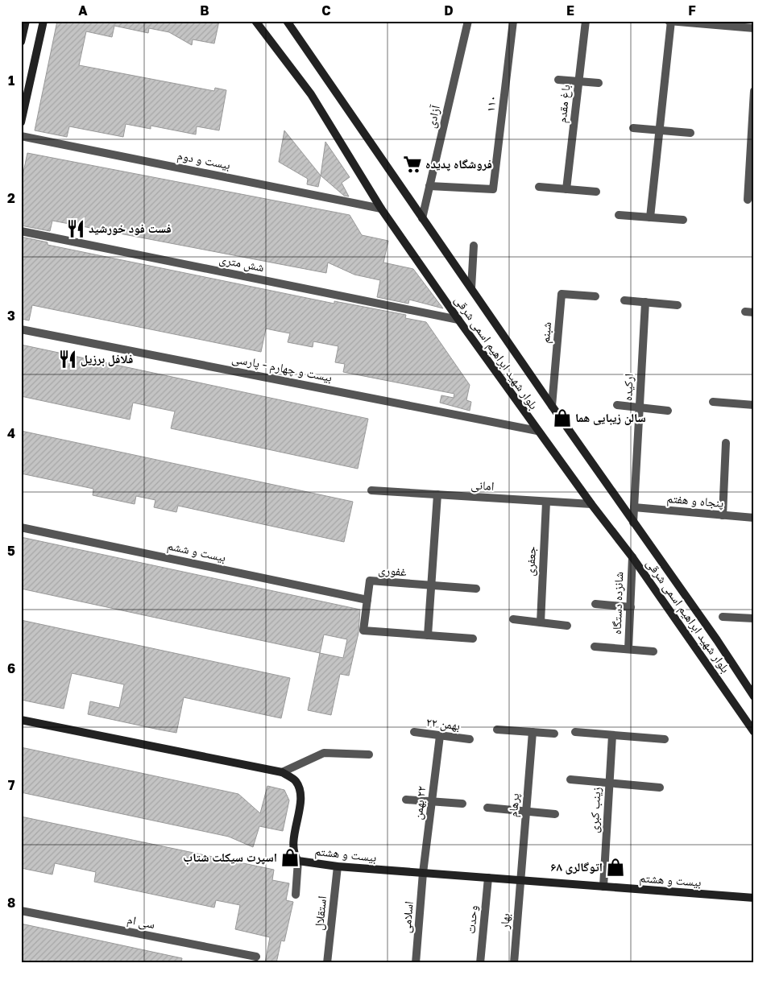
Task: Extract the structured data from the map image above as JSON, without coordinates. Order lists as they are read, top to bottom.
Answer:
{
  "streets": {
    "main road": ["بلوار شهید ابراهیم اسمی شرقی", "بیست و هشتم"],
    "street": [
      "۱۱۰",
      "باغ مقدم",
      "آزادی",
      "بیست و دوم",
      "شش متری",
      "شبنم",
      "بیست و چهارم - پارسی",
      "ارکیده",
      "امانی",
      "پنجاه و هفتم",
      "بیست و ششم",
      "جعفری",
      "غفوری",
      "شانزده دستگاه",
      "۲۲ بهمن",
      "٢٢ بهمن",
      "پرهام",
      "زینب کبری",
      "استقلال",
      "اسلامی",
      "وحدت",
      "بهار",
      "سی ام"
    ]
  },
  "crossings": [
    ["۱۱۰", "آزادی"],
    ["آزادی", "بلوار شهید ابراهیم اسمی شرقی"],
    ["بیست و دوم", "بلوار شهید ابراهیم اسمی شرقی"],
    ["شش متری", "بلوار شهید ابراهیم اسمی شرقی"],
    ["شبنم", "بلوار شهید ابراهیم اسمی شرقی"],
    ["بلوار شهید ابراهیم اسمی شرقی", "بیست و چهارم - پارسی"],
    ["بلوار شهید ابراهیم اسمی شرقی", "ارکیده"],
    ["بلوار شهید ابراهیم اسمی شرقی", "امانی"],
    ["بلوار شهید ابراهیم اسمی شرقی", "شانزده دستگاه"],
    ["ارکیده", "پنجاه و هفتم"],
    ["امانی", "جعفری"],
    ["بیست و ششم", "غفوری"],
    ["۲۲ بهمن", "٢٢ بهمن"],
    ["٢٢ بهمن", "بیست و هشتم"],
    ["٢٢ بهمن", "اسلامی"],
    ["پرهام", "بیست و هشتم"],
    ["پرهام", "بهار"],
    ["زینب کبری", "بیست و هشتم"],
    ["بیست و هشتم", "استقلال"],
    ["بیست و هشتم", "اسلامی"],
    ["بیست و هشتم", "وحدت"],
    ["بیست و هشتم", "بهار"]
  ],
  "places": {
    "supermarket": ["فروشگاه پدیده"],
    "restaurant": ["فست فود خورشید", "فلافل برزیل"],
    "shop": ["سالن زیبایی هما", "اسپرت سیکلت شتاب", "اتوگالری ۶۸"]
  },
  "grid": {
    "columns": [
      "A",
      "B",
      "C",
      "D",
      "E",
      "F"
    ],
    "rows": [
      "1",
      "2",
      "3",
      "4",
      "5",
      "6",
      "7",
      "8"
    ]
  }
}
